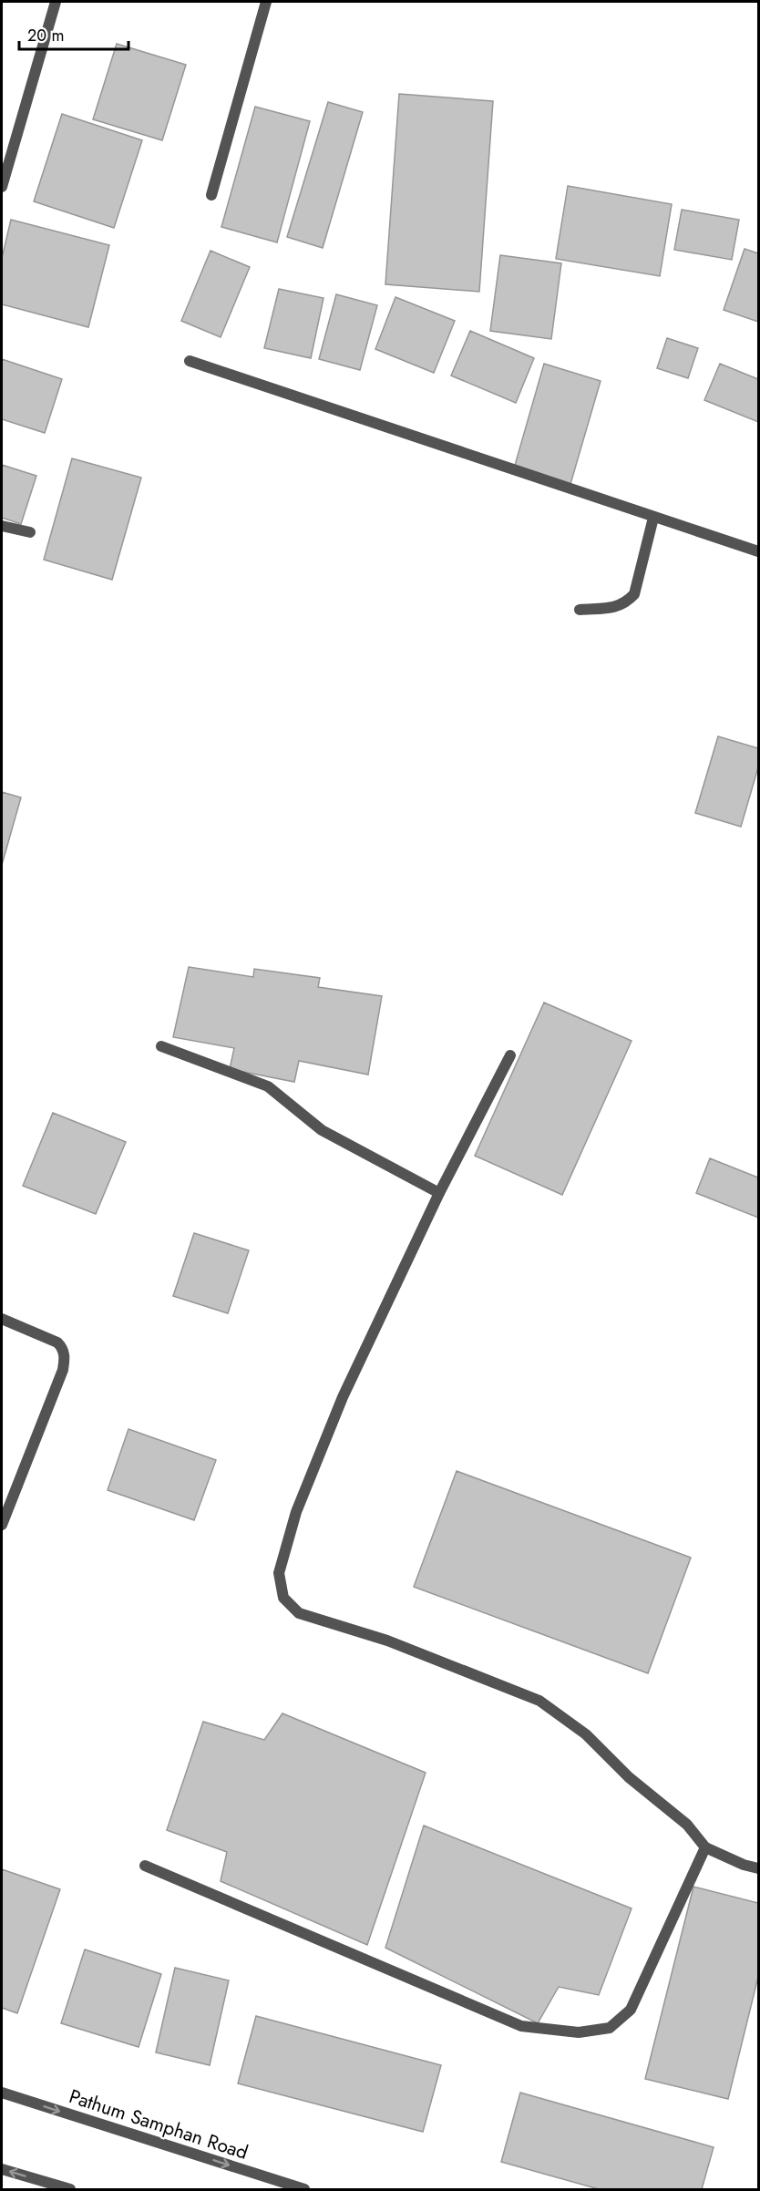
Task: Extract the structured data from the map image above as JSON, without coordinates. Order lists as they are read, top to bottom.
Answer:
{
  "streets": {
    "street": ["Pathum Samphan Road"]
  },
  "one_way": ["Pathum Samphan Road"],
  "scale_bar": "20 m"
}
